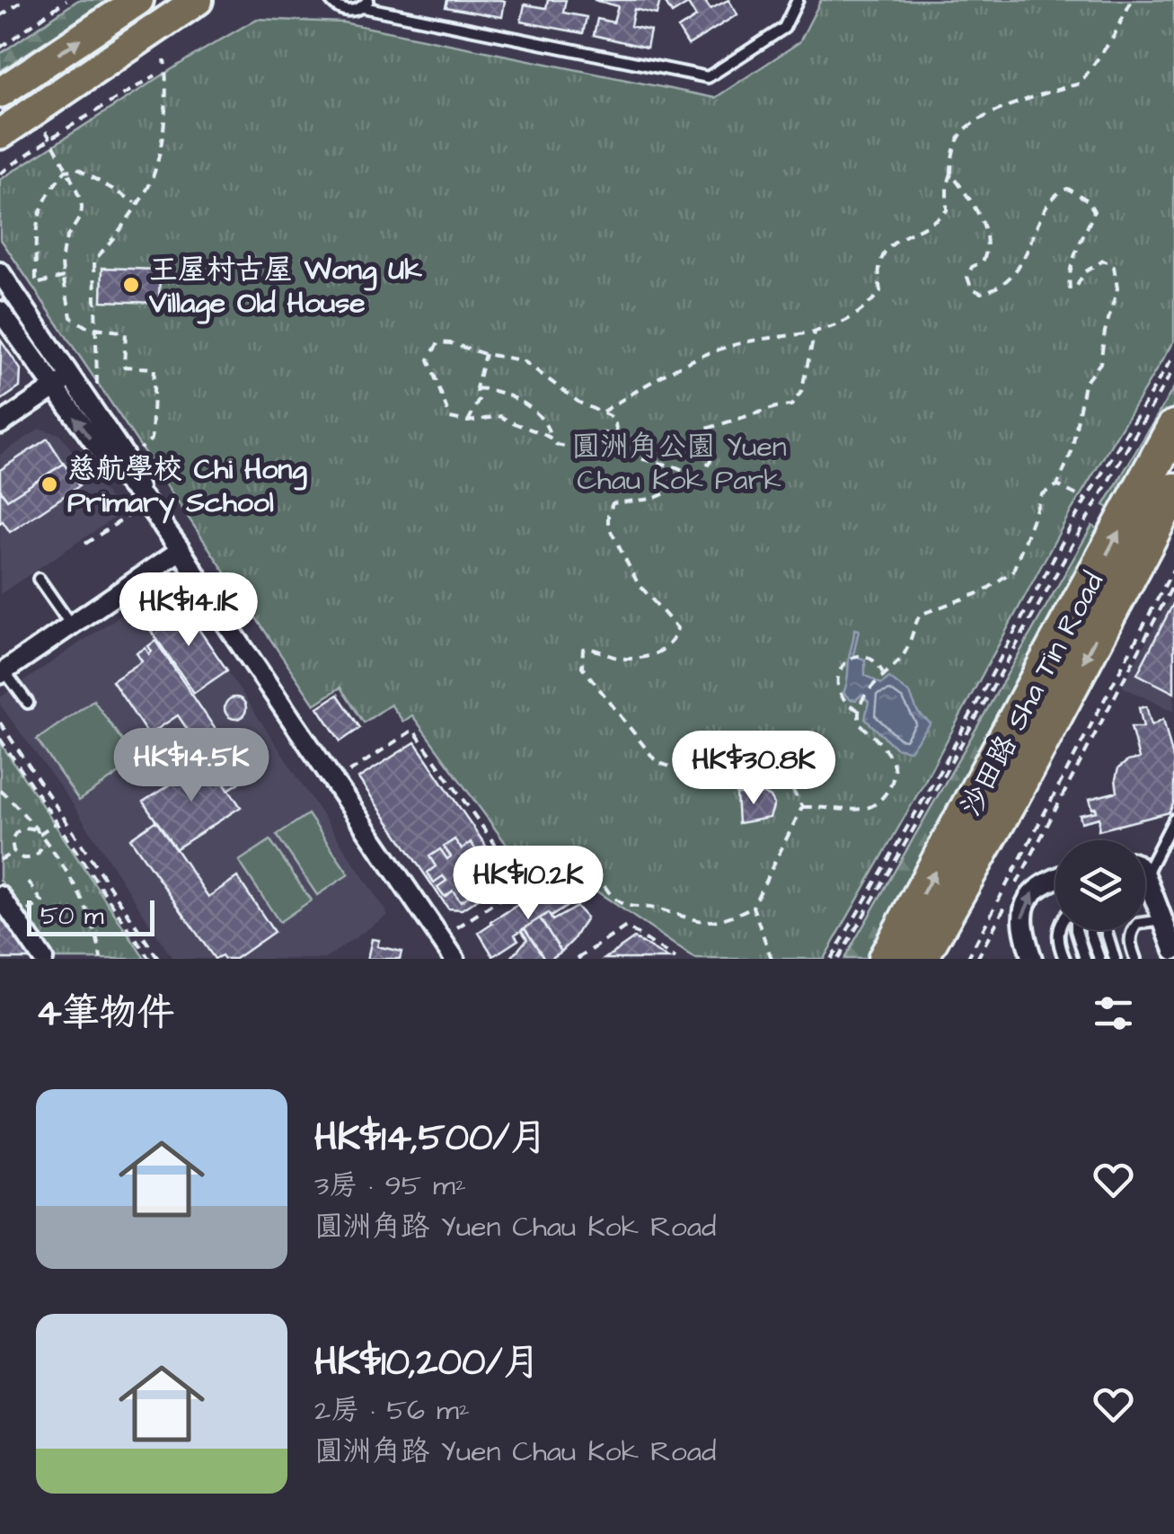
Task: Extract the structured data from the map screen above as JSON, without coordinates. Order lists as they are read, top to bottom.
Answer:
{
  "streets": {
    "highway": ["沙田路 Sha Tin Road"]
  },
  "parks": ["圓洲角公園 Yuen Chau Kok Park"],
  "places": ["王屋村古屋 Wong Uk Village Old House", "慈航學校 Chi Hong Primary School"],
  "scale_bar": "50 m",
  "page": {
    "price": [
      "HK$14.1K",
      "HK$14.5K",
      "HK$30.8K",
      "HK$10.2K"
    ],
    "scale": "50 m",
    "heading": "4筆物件",
    "list": [
      {
        "name": "HK$14,500/月",
        "note": "3房 · 95 m² · 圓洲角路 Yuen Chau Kok Road"
      },
      {
        "name": "HK$10,200/月",
        "note": "2房 · 56 m² · 圓洲角路 Yuen Chau Kok Road"
      }
    ]
  }
}
